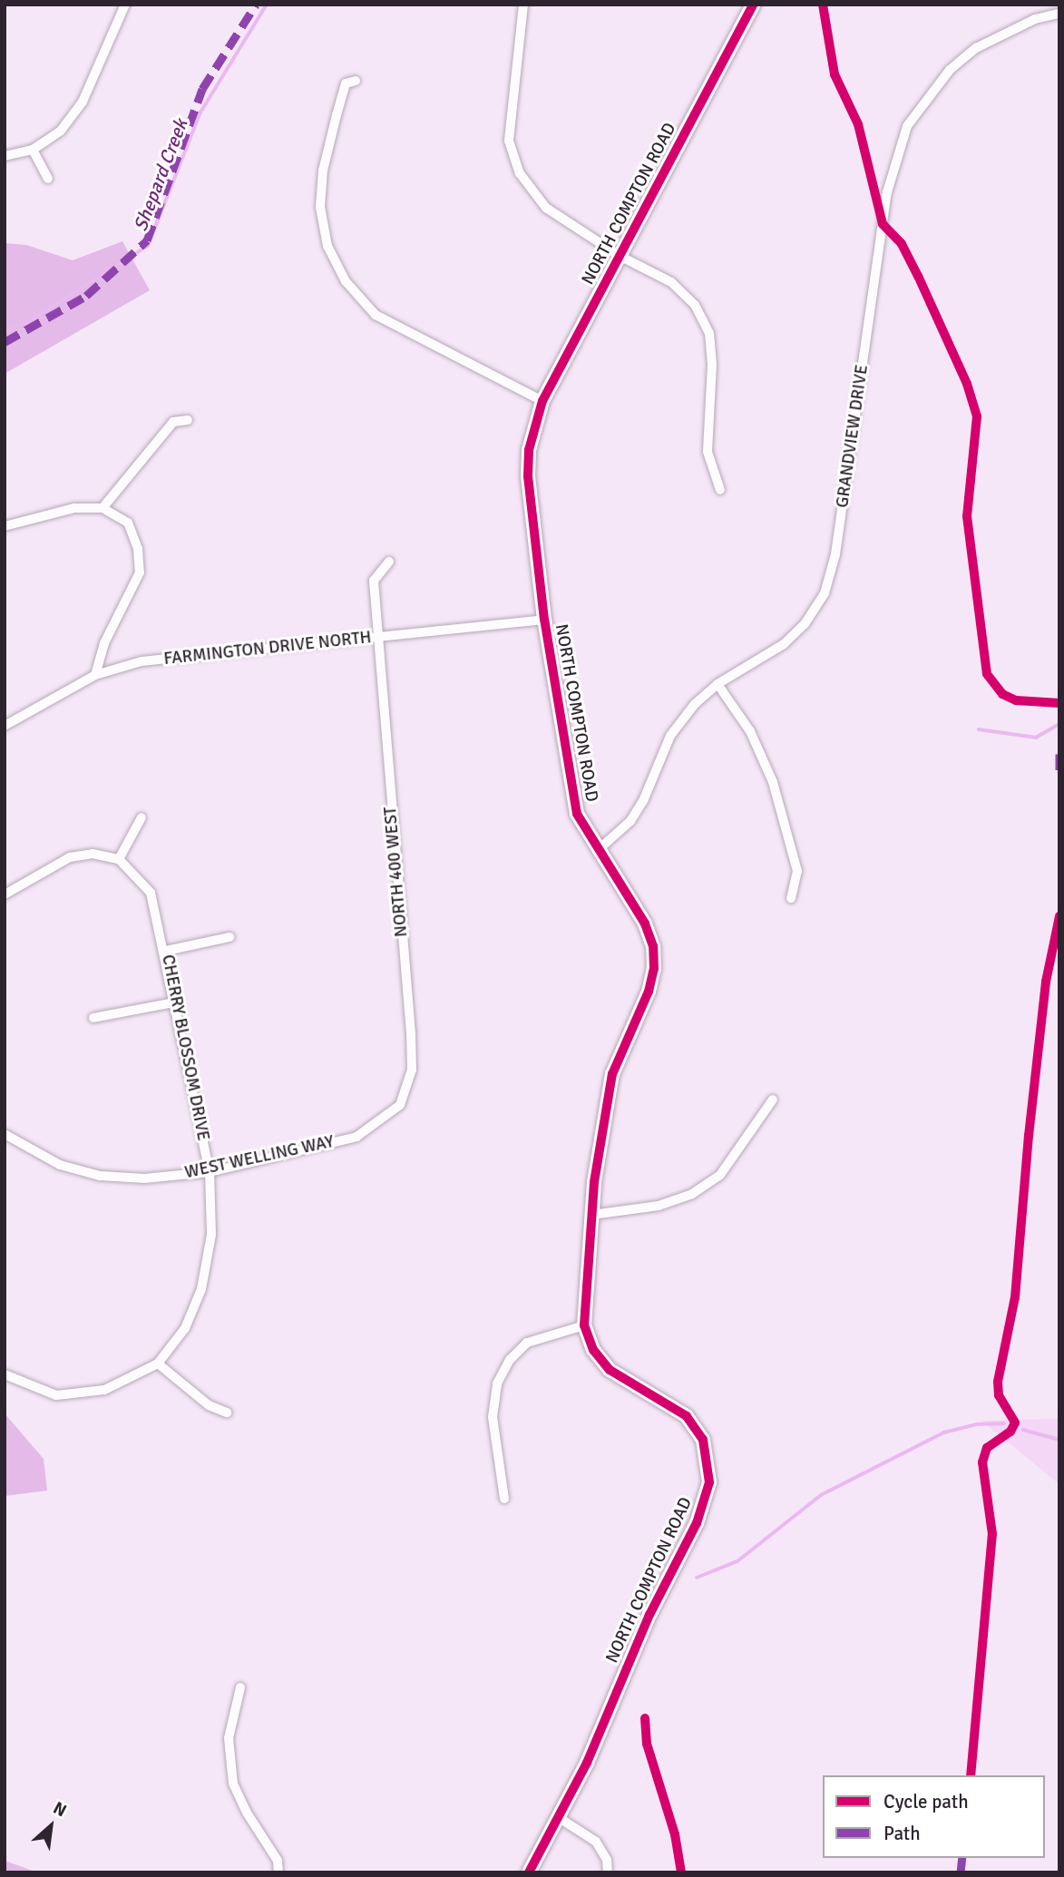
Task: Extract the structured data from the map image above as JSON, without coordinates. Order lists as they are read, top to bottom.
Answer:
{
  "streets": {
    "street": [
      "NORTH COMPTON ROAD",
      "GRANDVIEW DRIVE",
      "FARMINGTON DRIVE NORTH",
      "NORTH 400 WEST",
      "CHERRY BLOSSOM DRIVE",
      "WEST WELLING WAY"
    ]
  },
  "crossings": [
    ["NORTH COMPTON ROAD", "GRANDVIEW DRIVE"],
    ["NORTH COMPTON ROAD", "FARMINGTON DRIVE NORTH"],
    ["FARMINGTON DRIVE NORTH", "NORTH 400 WEST"],
    ["NORTH 400 WEST", "WEST WELLING WAY"],
    ["CHERRY BLOSSOM DRIVE", "WEST WELLING WAY"]
  ],
  "water": ["Shepard Creek"],
  "legend": ["Cycle path", "Path"],
  "north": "top right"
}
